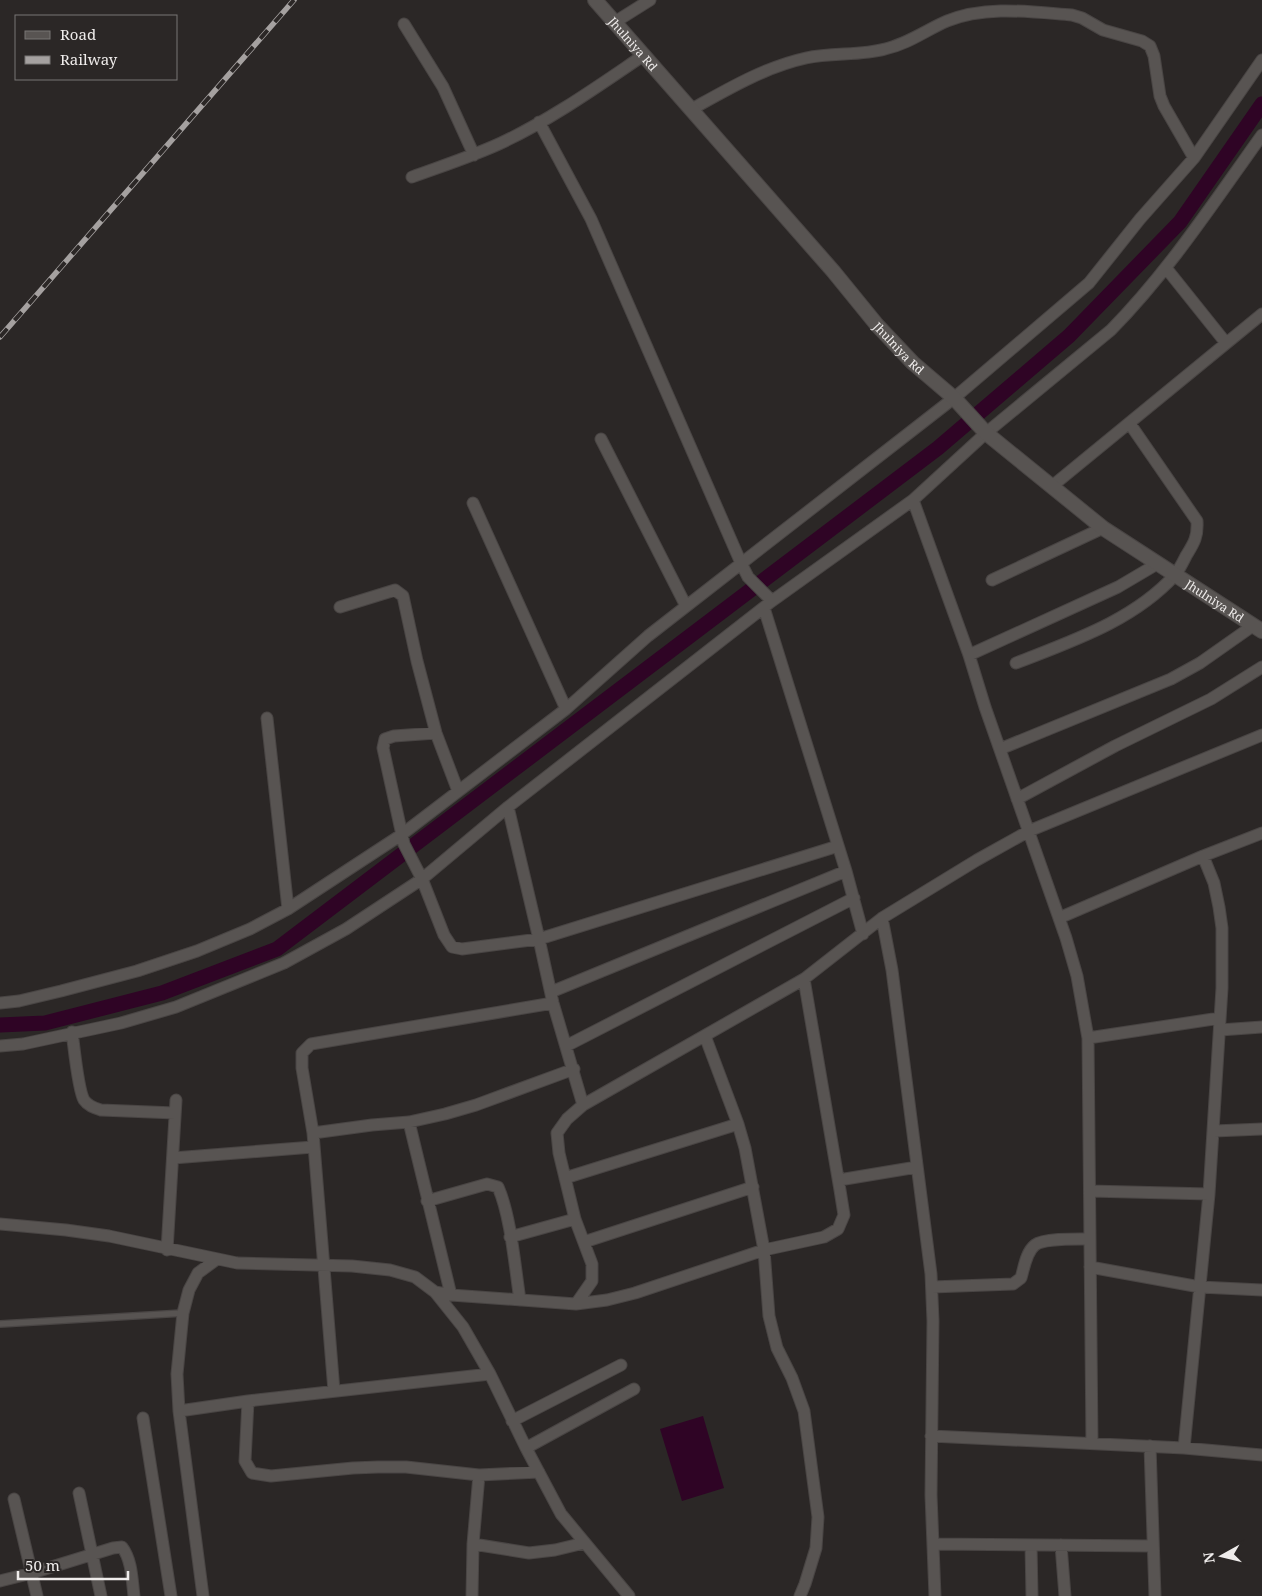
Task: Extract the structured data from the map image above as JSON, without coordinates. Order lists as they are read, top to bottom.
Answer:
{
  "streets": {
    "street": ["Jhulniya Rd"]
  },
  "legend": ["Road", "Railway"],
  "scale_bar": "50 m",
  "north": "left"
}
